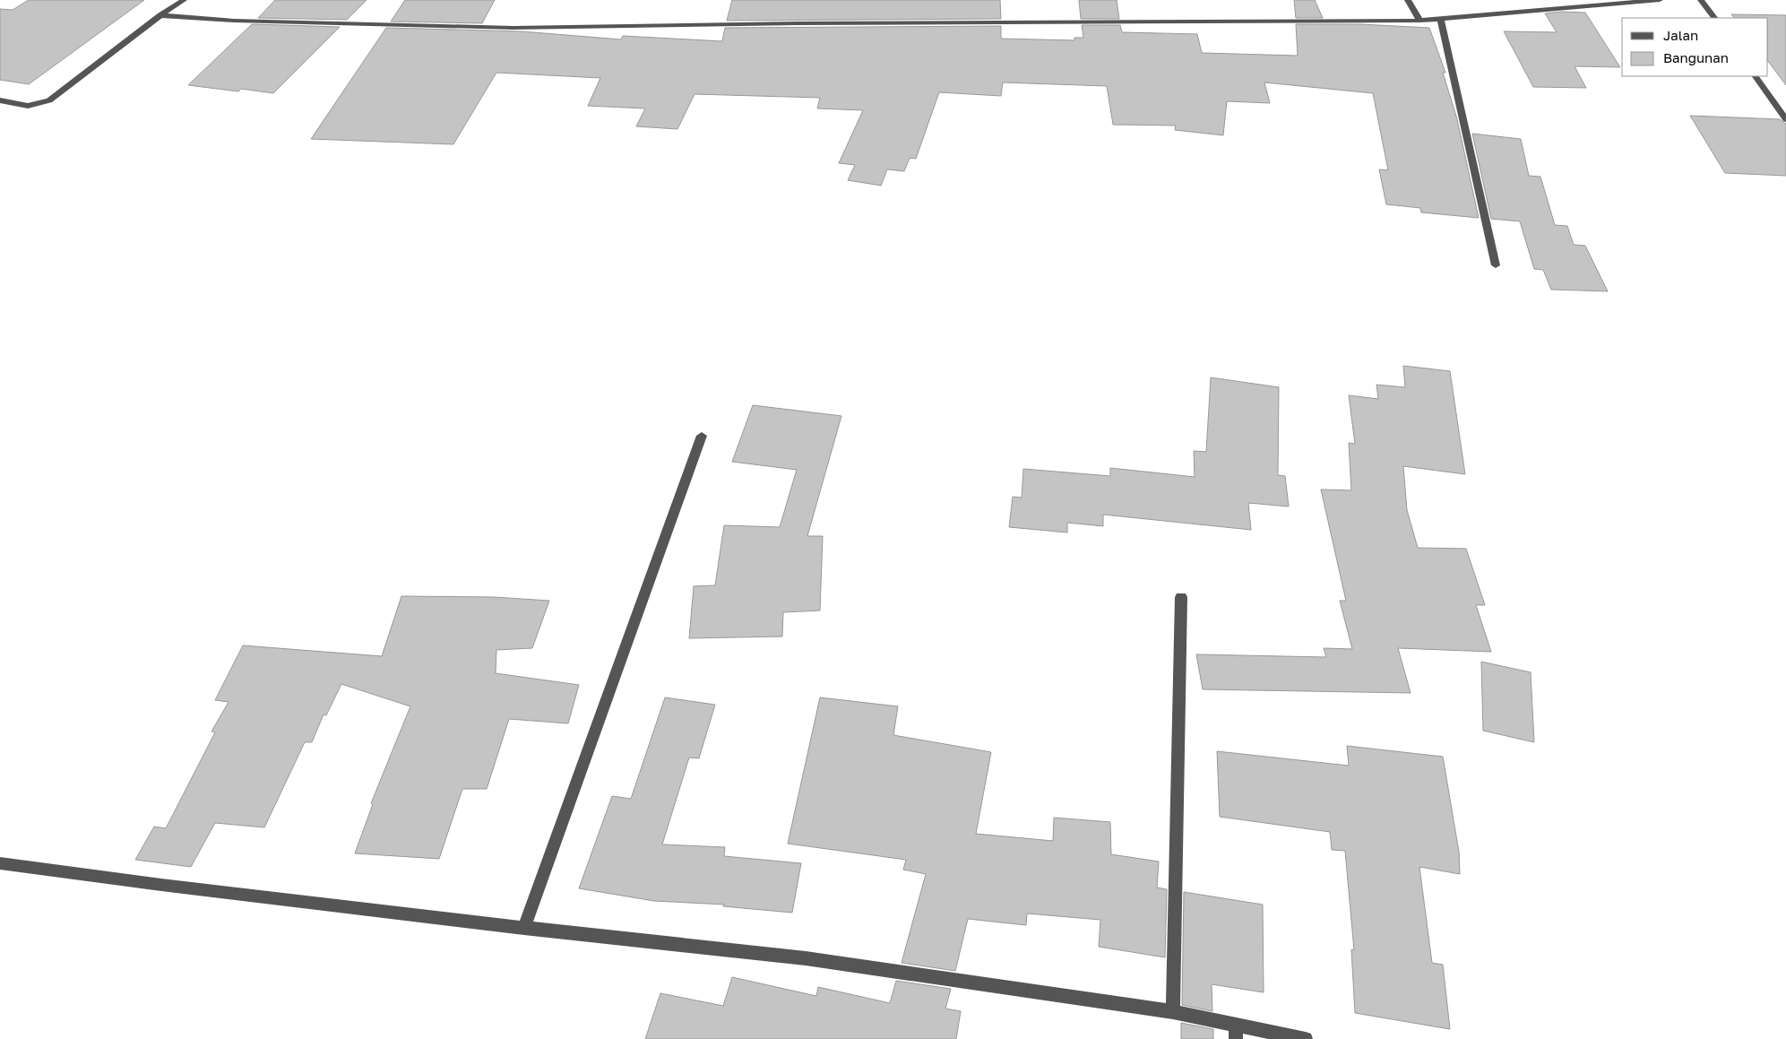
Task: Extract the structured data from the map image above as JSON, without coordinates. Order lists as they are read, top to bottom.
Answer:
{
  "legend": ["Jalan", "Bangunan"]
}
